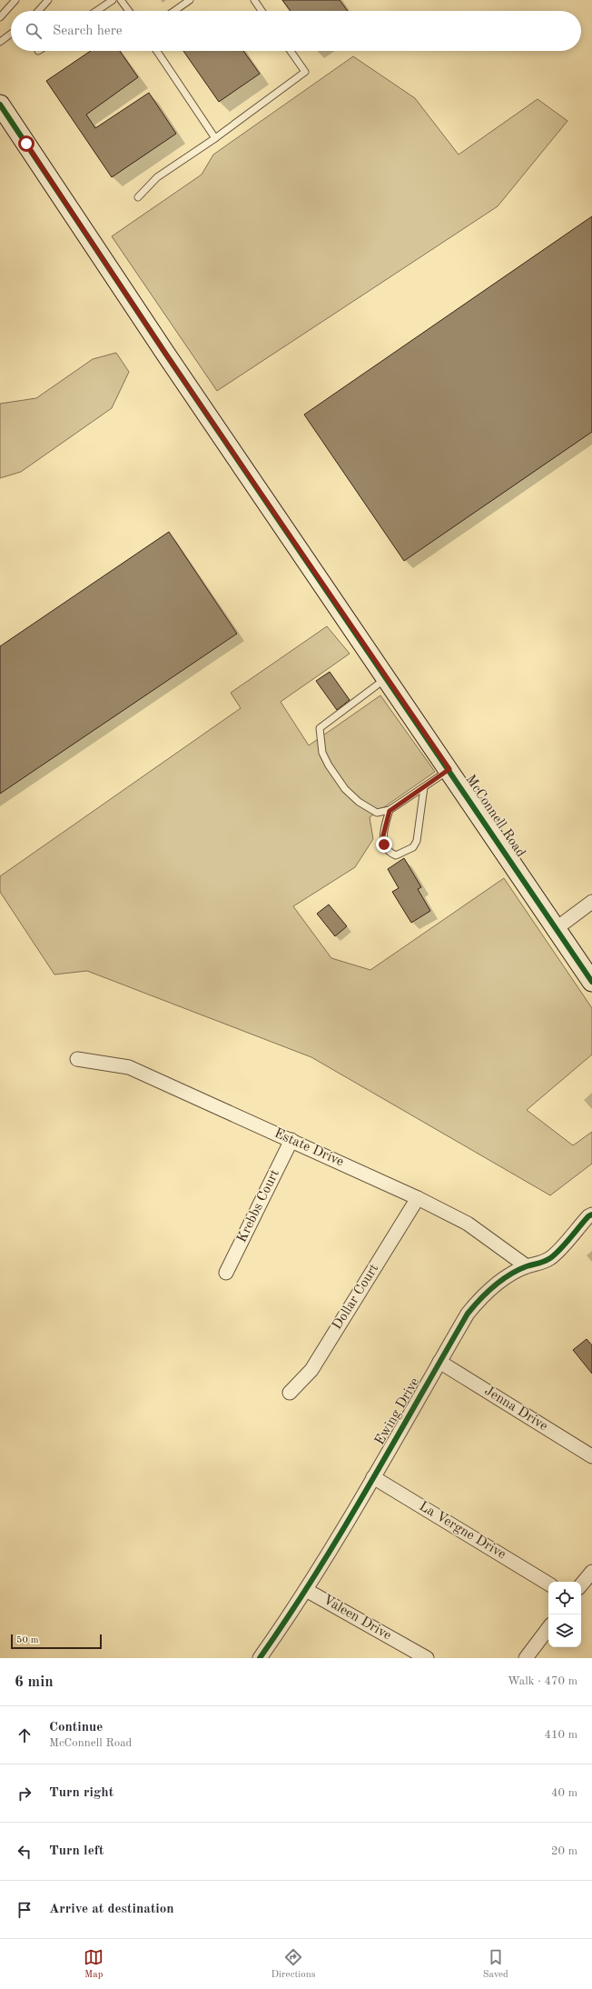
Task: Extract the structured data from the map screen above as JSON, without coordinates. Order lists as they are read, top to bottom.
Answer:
{
  "streets": {
    "street": [
      "McConnell Road",
      "Estate Drive",
      "Krebbs Court",
      "Dollar Court",
      "Jenna Drive",
      "Ewing Drive",
      "La Vergne Drive",
      "Valeen Drive"
    ]
  },
  "crossings": [
    ["Estate Drive", "Krebbs Court"],
    ["Estate Drive", "Dollar Court"],
    ["Estate Drive", "Ewing Drive"],
    ["Jenna Drive", "Ewing Drive"],
    ["Ewing Drive", "La Vergne Drive"],
    ["Ewing Drive", "Valeen Drive"]
  ],
  "scale_bar": "50 m",
  "page": {
    "search": "Search here",
    "scale": "50 m",
    "heading": ["6 min", "Walk · 470 m"],
    "list": [
      ["Continue", "McConnell Road", "410 m"],
      ["Turn right", "40 m"],
      ["Turn left", "20 m"],
      "Arrive at destination"
    ],
    "nav": ["Map", "Directions", "Saved"]
  }
}
